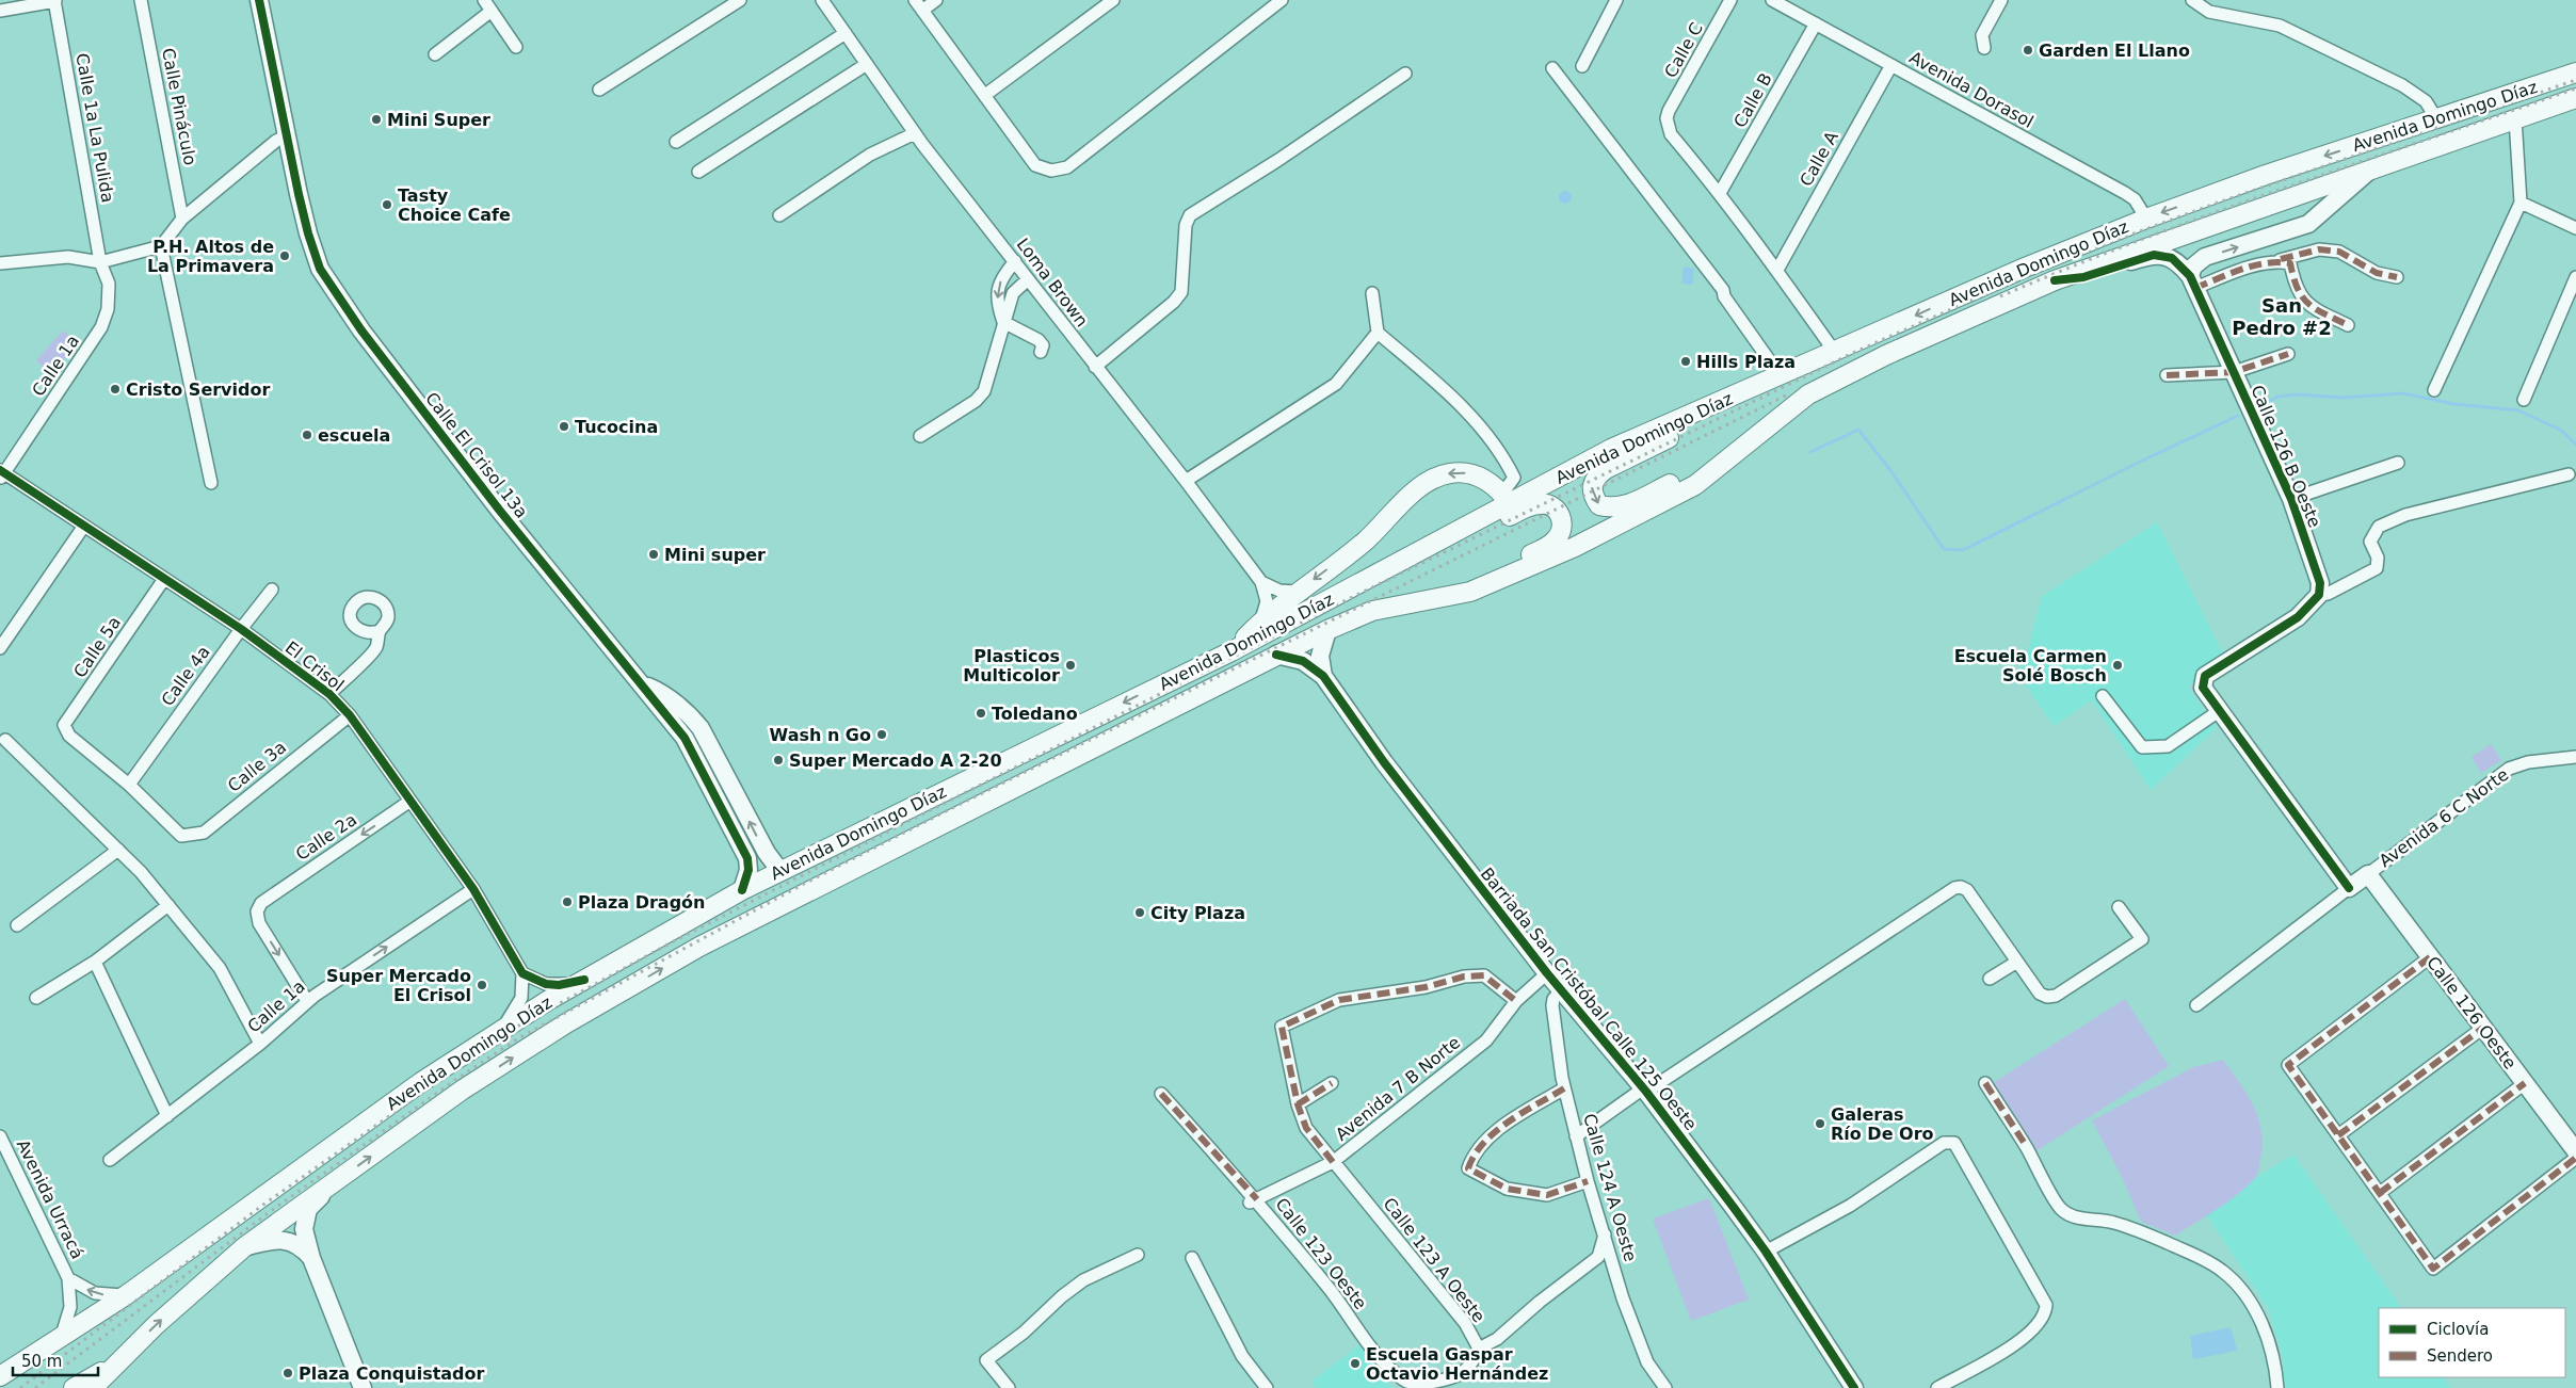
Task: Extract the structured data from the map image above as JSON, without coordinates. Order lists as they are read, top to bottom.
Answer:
{
  "streets": {
    "main road": ["Avenida Domingo Díaz"],
    "street": [
      "Calle C",
      "Avenida Dorasol",
      "Calle B",
      "Calle Pináculo",
      "Calle 1a La Pulida",
      "Calle A",
      "Loma Brown",
      "Calle 1a",
      "Calle El Crisol 13a",
      "Calle 126 B Oeste",
      "Calle 5a",
      "El Crisol",
      "Calle 4a",
      "Calle 3a",
      "Avenida 6 C Norte",
      "Calle 2a",
      "Barriada San Cristóbal Calle 125 Oeste",
      "Calle 126 Oeste",
      "Avenida 7 B Norte",
      "Calle 124 A Oeste",
      "Avenida Urracá",
      "Calle 123 Oeste",
      "Calle 123 A Oeste"
    ]
  },
  "crossings": [
    ["Calle C", "Calle B"],
    ["Avenida Dorasol", "Calle B"],
    ["Avenida Dorasol", "Avenida Domingo Díaz"],
    ["Avenida Dorasol", "Calle A"],
    ["Avenida Domingo Díaz", "Calle El Crisol 13a"],
    ["Avenida Domingo Díaz", "Calle 126 B Oeste"],
    ["Avenida Domingo Díaz", "Barriada San Cristóbal Calle 125 Oeste"],
    ["Avenida Domingo Díaz", "Avenida Urracá"],
    ["Calle 1a La Pulida", "Calle 1a"],
    ["Calle 1a", "El Crisol"],
    ["Calle 1a", "Calle 2a"],
    ["Calle 5a", "El Crisol"],
    ["Calle 5a", "Calle 4a"],
    ["Calle 5a", "Calle 3a"],
    ["El Crisol", "Calle 4a"],
    ["El Crisol", "Calle 3a"],
    ["El Crisol", "Calle 2a"],
    ["Calle 4a", "Calle 3a"],
    ["Avenida 6 C Norte", "Calle 126 Oeste"],
    ["Barriada San Cristóbal Calle 125 Oeste", "Avenida 7 B Norte"],
    ["Barriada San Cristóbal Calle 125 Oeste", "Calle 124 A Oeste"],
    ["Avenida 7 B Norte", "Calle 123 Oeste"],
    ["Avenida 7 B Norte", "Calle 123 A Oeste"],
    ["Calle 123 Oeste", "Calle 123 A Oeste"]
  ],
  "districts": ["San Pedro #2"],
  "places": [
    "Garden El Llano",
    "Mini Super",
    "Tasty Choice Cafe",
    "P.H. Altos de La Primavera",
    "Hills Plaza",
    "Cristo Servidor",
    "Tucocina",
    "escuela",
    "Mini super",
    "Plasticos Multicolor",
    "Escuela Carmen Solé Bosch",
    "Toledano",
    "Wash n Go",
    "Super Mercado A 2-20",
    "Plaza Dragón",
    "City Plaza",
    "Super Mercado El Crisol",
    "Galeras Río De Oro",
    "Escuela Gaspar Octavio Hernández",
    "Plaza Conquistador"
  ],
  "legend": ["Ciclovía", "Sendero"],
  "scale_bar": "50 m"
}
